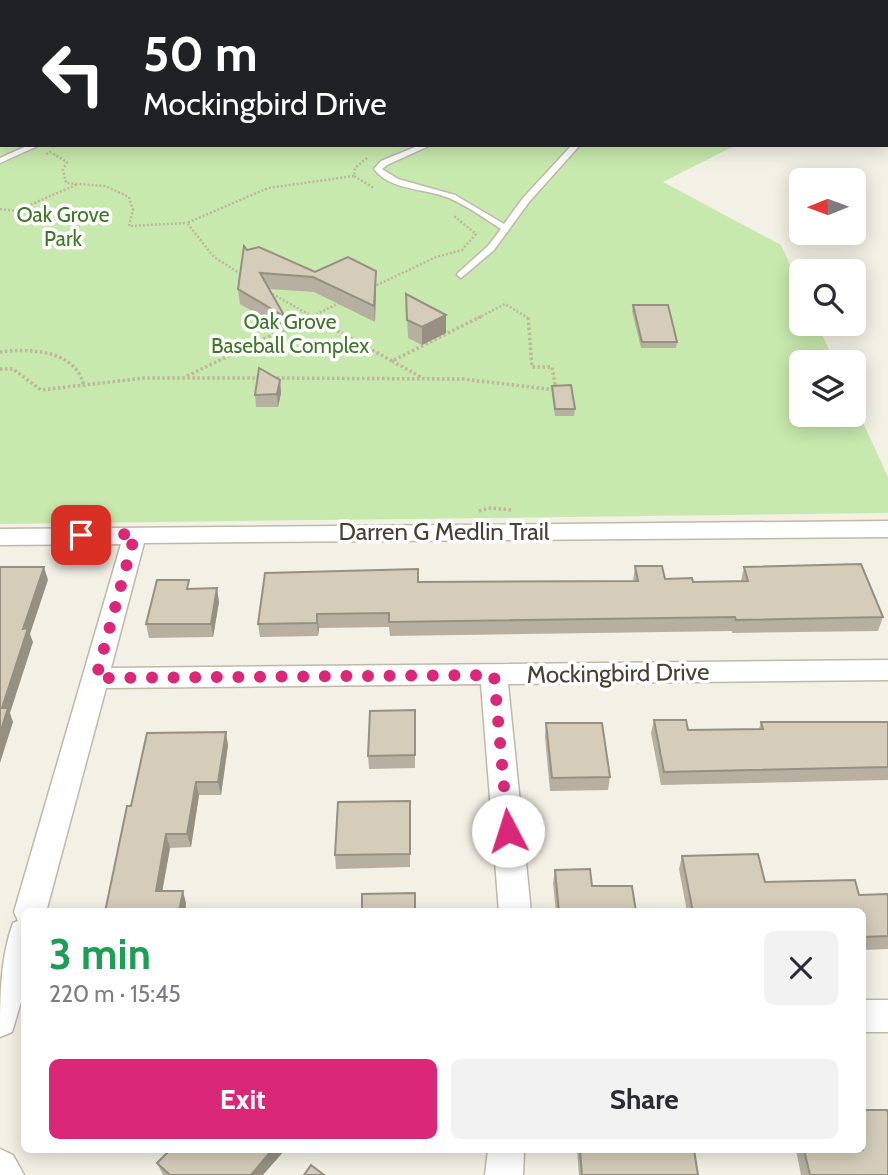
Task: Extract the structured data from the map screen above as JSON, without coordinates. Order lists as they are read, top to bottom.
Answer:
{
  "streets": {
    "street": ["Darren G Medlin Trail", "Mockingbird Drive"]
  },
  "parks": ["Oak Grove Park", "Oak Grove Baseball Complex"],
  "north": "left",
  "page": {
    "turn": ["50 m", "Mockingbird Drive"],
    "heading": ["3 min", "220 m · 15:45"],
    "buttons": ["Exit", "Share"]
  }
}
